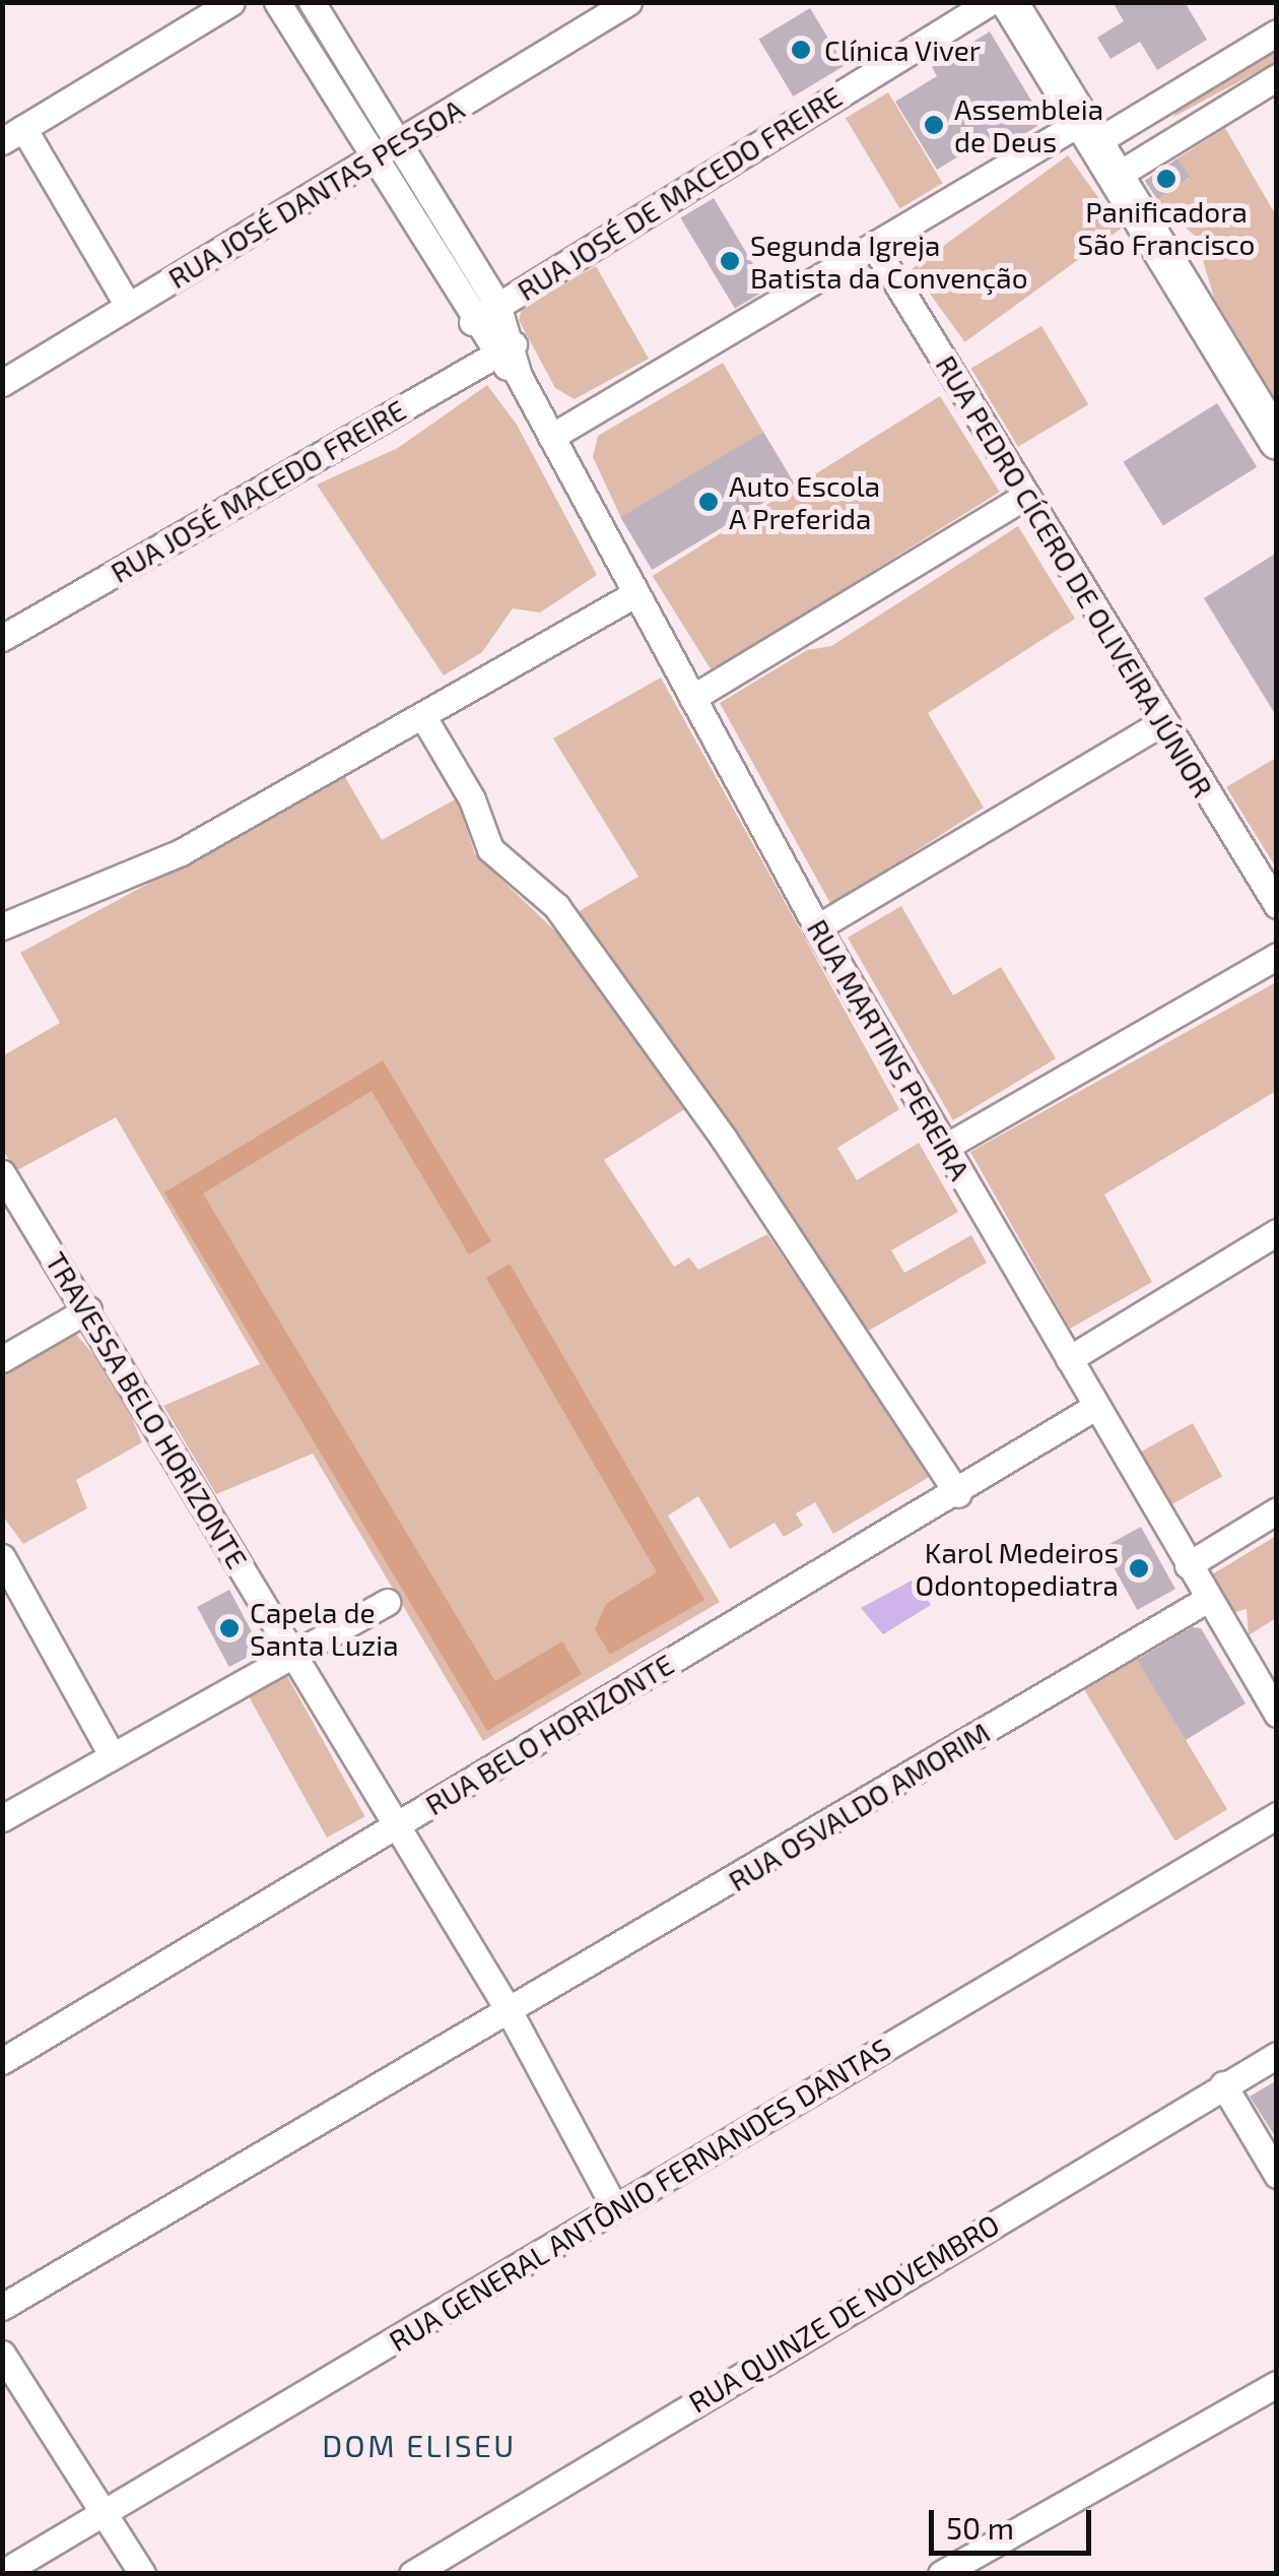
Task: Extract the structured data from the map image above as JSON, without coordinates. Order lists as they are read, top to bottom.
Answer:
{
  "streets": {
    "street": [
      "RUA JOSÉ DANTAS PESSOA",
      "RUA JOSÉ DE MACEDO FREIRE",
      "RUA JOSÉ MACEDO FREIRE",
      "RUA PEDRO CÍCERO DE OLIVEIRA JÚNIOR",
      "RUA MARTINS PEREIRA",
      "TRAVESSA BELO HORIZONTE",
      "RUA BELO HORIZONTE",
      "RUA OSVALDO AMORIM",
      "RUA GENERAL ANTÔNIO FERNANDES DANTAS",
      "RUA QUINZE DE NOVEMBRO"
    ]
  },
  "crossings": [
    ["RUA JOSÉ MACEDO FREIRE", "RUA MARTINS PEREIRA"],
    ["RUA MARTINS PEREIRA", "RUA BELO HORIZONTE"],
    ["RUA MARTINS PEREIRA", "RUA OSVALDO AMORIM"],
    ["TRAVESSA BELO HORIZONTE", "RUA BELO HORIZONTE"],
    ["TRAVESSA BELO HORIZONTE", "RUA OSVALDO AMORIM"],
    ["TRAVESSA BELO HORIZONTE", "RUA GENERAL ANTÔNIO FERNANDES DANTAS"]
  ],
  "districts": ["DOM ELISEU"],
  "places": [
    "Clínica Viver",
    "Assembleia de Deus",
    "Panificadora São Francisco",
    "Segunda Igreja Batista da Convenção",
    "Auto Escola A Preferida",
    "Karol Medeiros Odontopediatra",
    "Capela de Santa Luzia"
  ],
  "scale_bar": "50 m"
}
